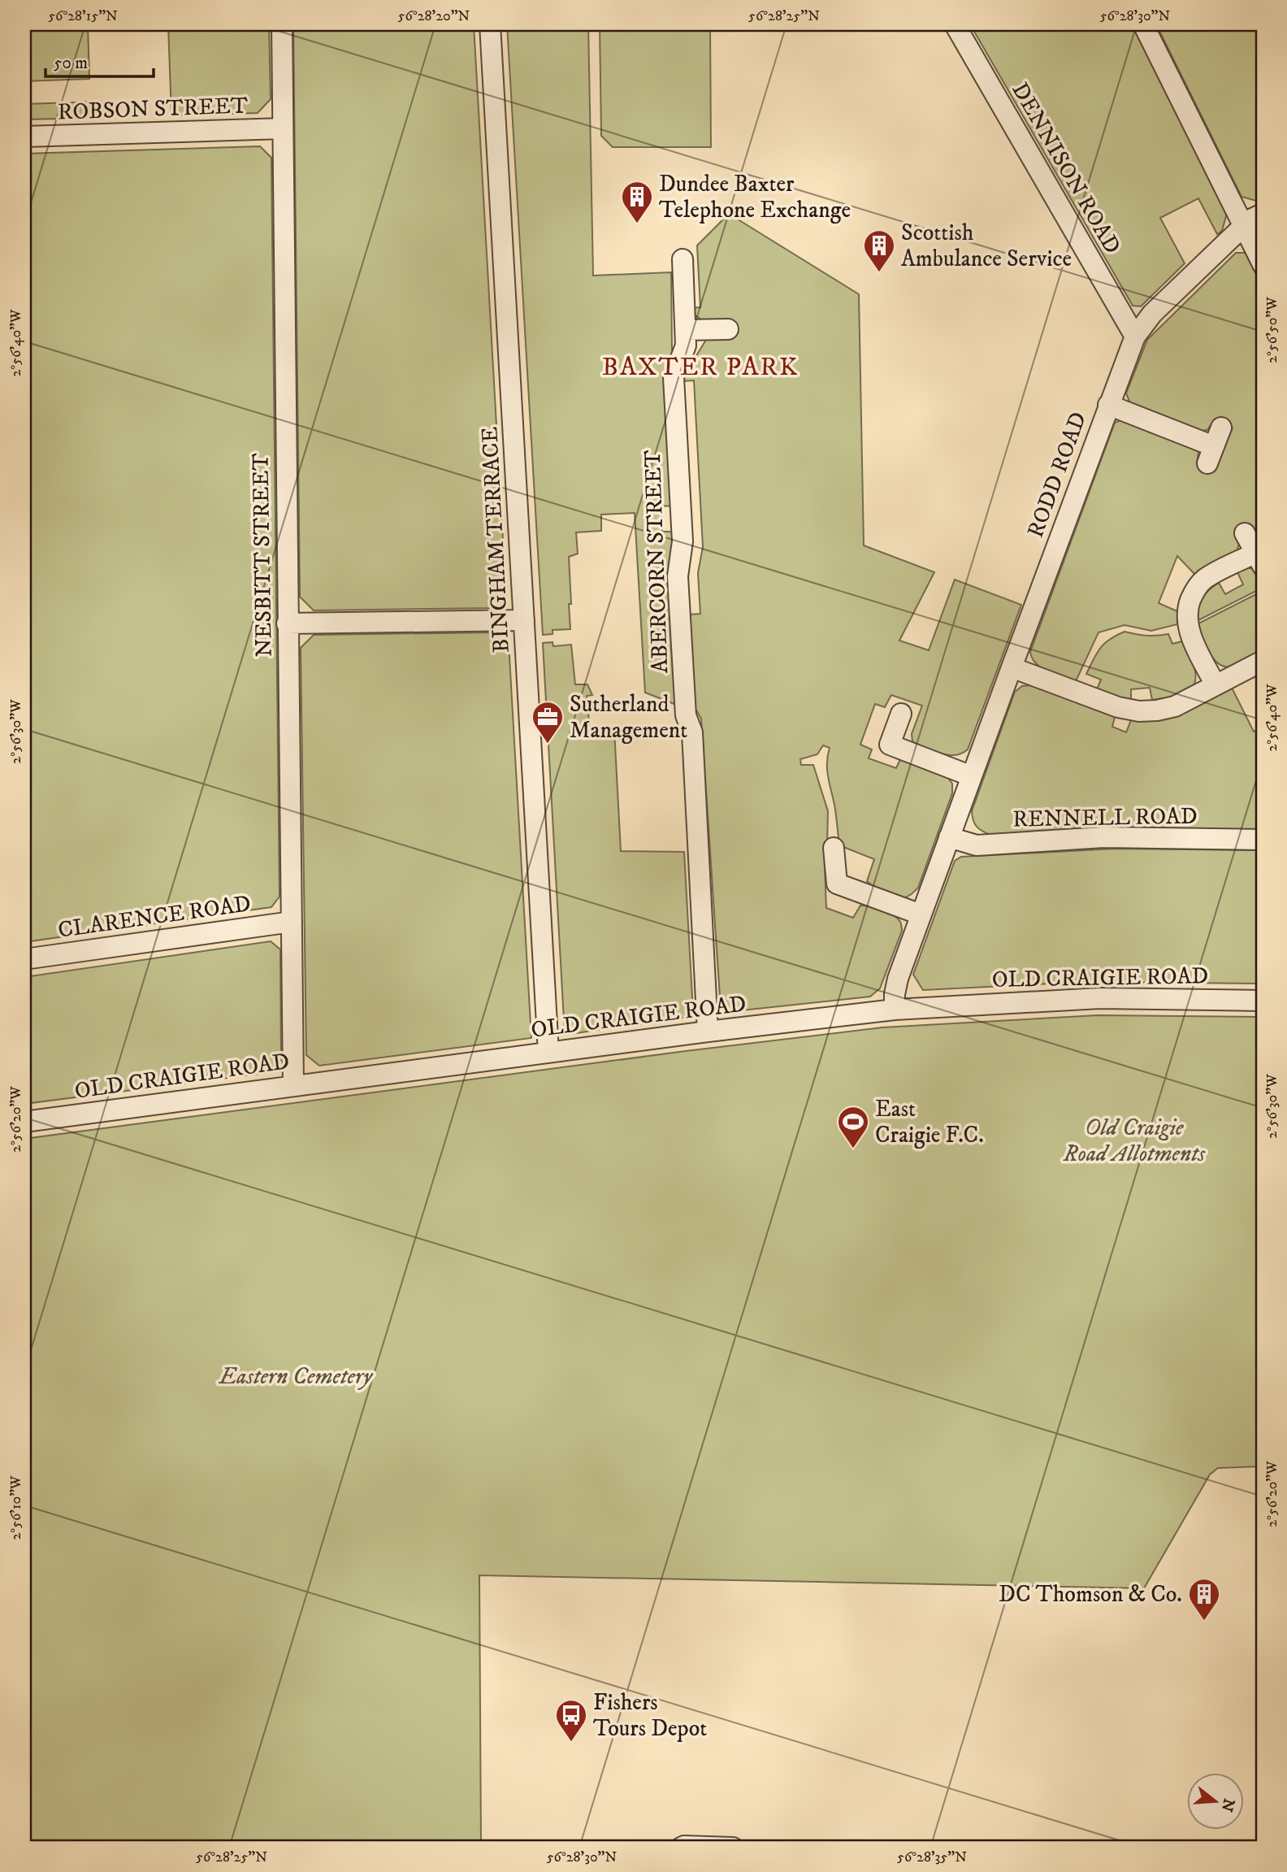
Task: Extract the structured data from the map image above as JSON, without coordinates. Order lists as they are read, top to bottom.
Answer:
{
  "streets": {
    "street": [
      "ROBSON STREET",
      "DENNISON ROAD",
      "RODD ROAD",
      "BINGHAM TERRACE",
      "NESBITT STREET",
      "ABERCORN STREET",
      "RENNELL ROAD",
      "CLARENCE ROAD",
      "OLD CRAIGIE ROAD"
    ]
  },
  "crossings": [
    ["ROBSON STREET", "NESBITT STREET"],
    ["DENNISON ROAD", "RODD ROAD"],
    ["RODD ROAD", "RENNELL ROAD"],
    ["RODD ROAD", "OLD CRAIGIE ROAD"],
    ["BINGHAM TERRACE", "OLD CRAIGIE ROAD"],
    ["NESBITT STREET", "CLARENCE ROAD"],
    ["NESBITT STREET", "OLD CRAIGIE ROAD"],
    ["ABERCORN STREET", "OLD CRAIGIE ROAD"]
  ],
  "districts": ["BAXTER PARK"],
  "parks": ["Old Craigie Road Allotments", "Eastern Cemetery"],
  "places": {
    "building": ["Dundee Baxter Telephone Exchange", "Scottish Ambulance Service", "DC Thomson & Co."],
    "office": ["Sutherland Management"],
    "sports": ["East Craigie F.C."],
    "bus stop": ["Fishers Tours Depot"]
  },
  "scale_bar": "50 m",
  "north": "right",
  "coordinates": [
    "56°28'15\"N",
    "56°28'20\"N",
    "56°28'25\"N",
    "56°28'30\"N",
    "2°56'50\"W",
    "2°56'40\"W",
    "2°56'30\"W",
    "2°56'20\"W",
    "2°56'10\"W",
    "56°28'35\"N"
  ]
}
